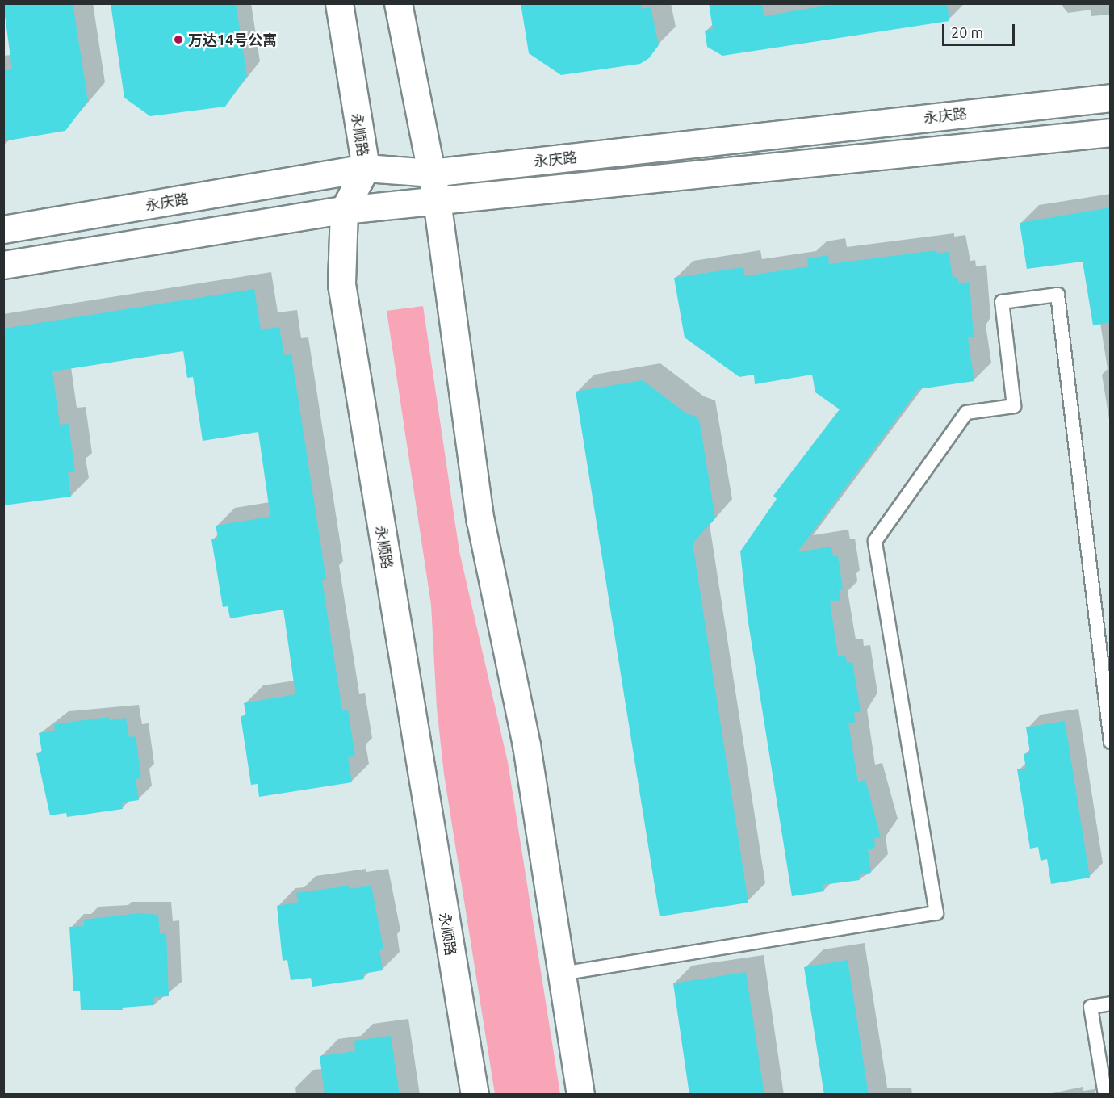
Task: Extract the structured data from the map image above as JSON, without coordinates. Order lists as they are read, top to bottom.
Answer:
{
  "streets": {
    "street": ["永庆路", "永顺路"]
  },
  "crossings": [
    ["永庆路", "永顺路"]
  ],
  "places": ["万达14号公寓"],
  "scale_bar": "20 m"
}
